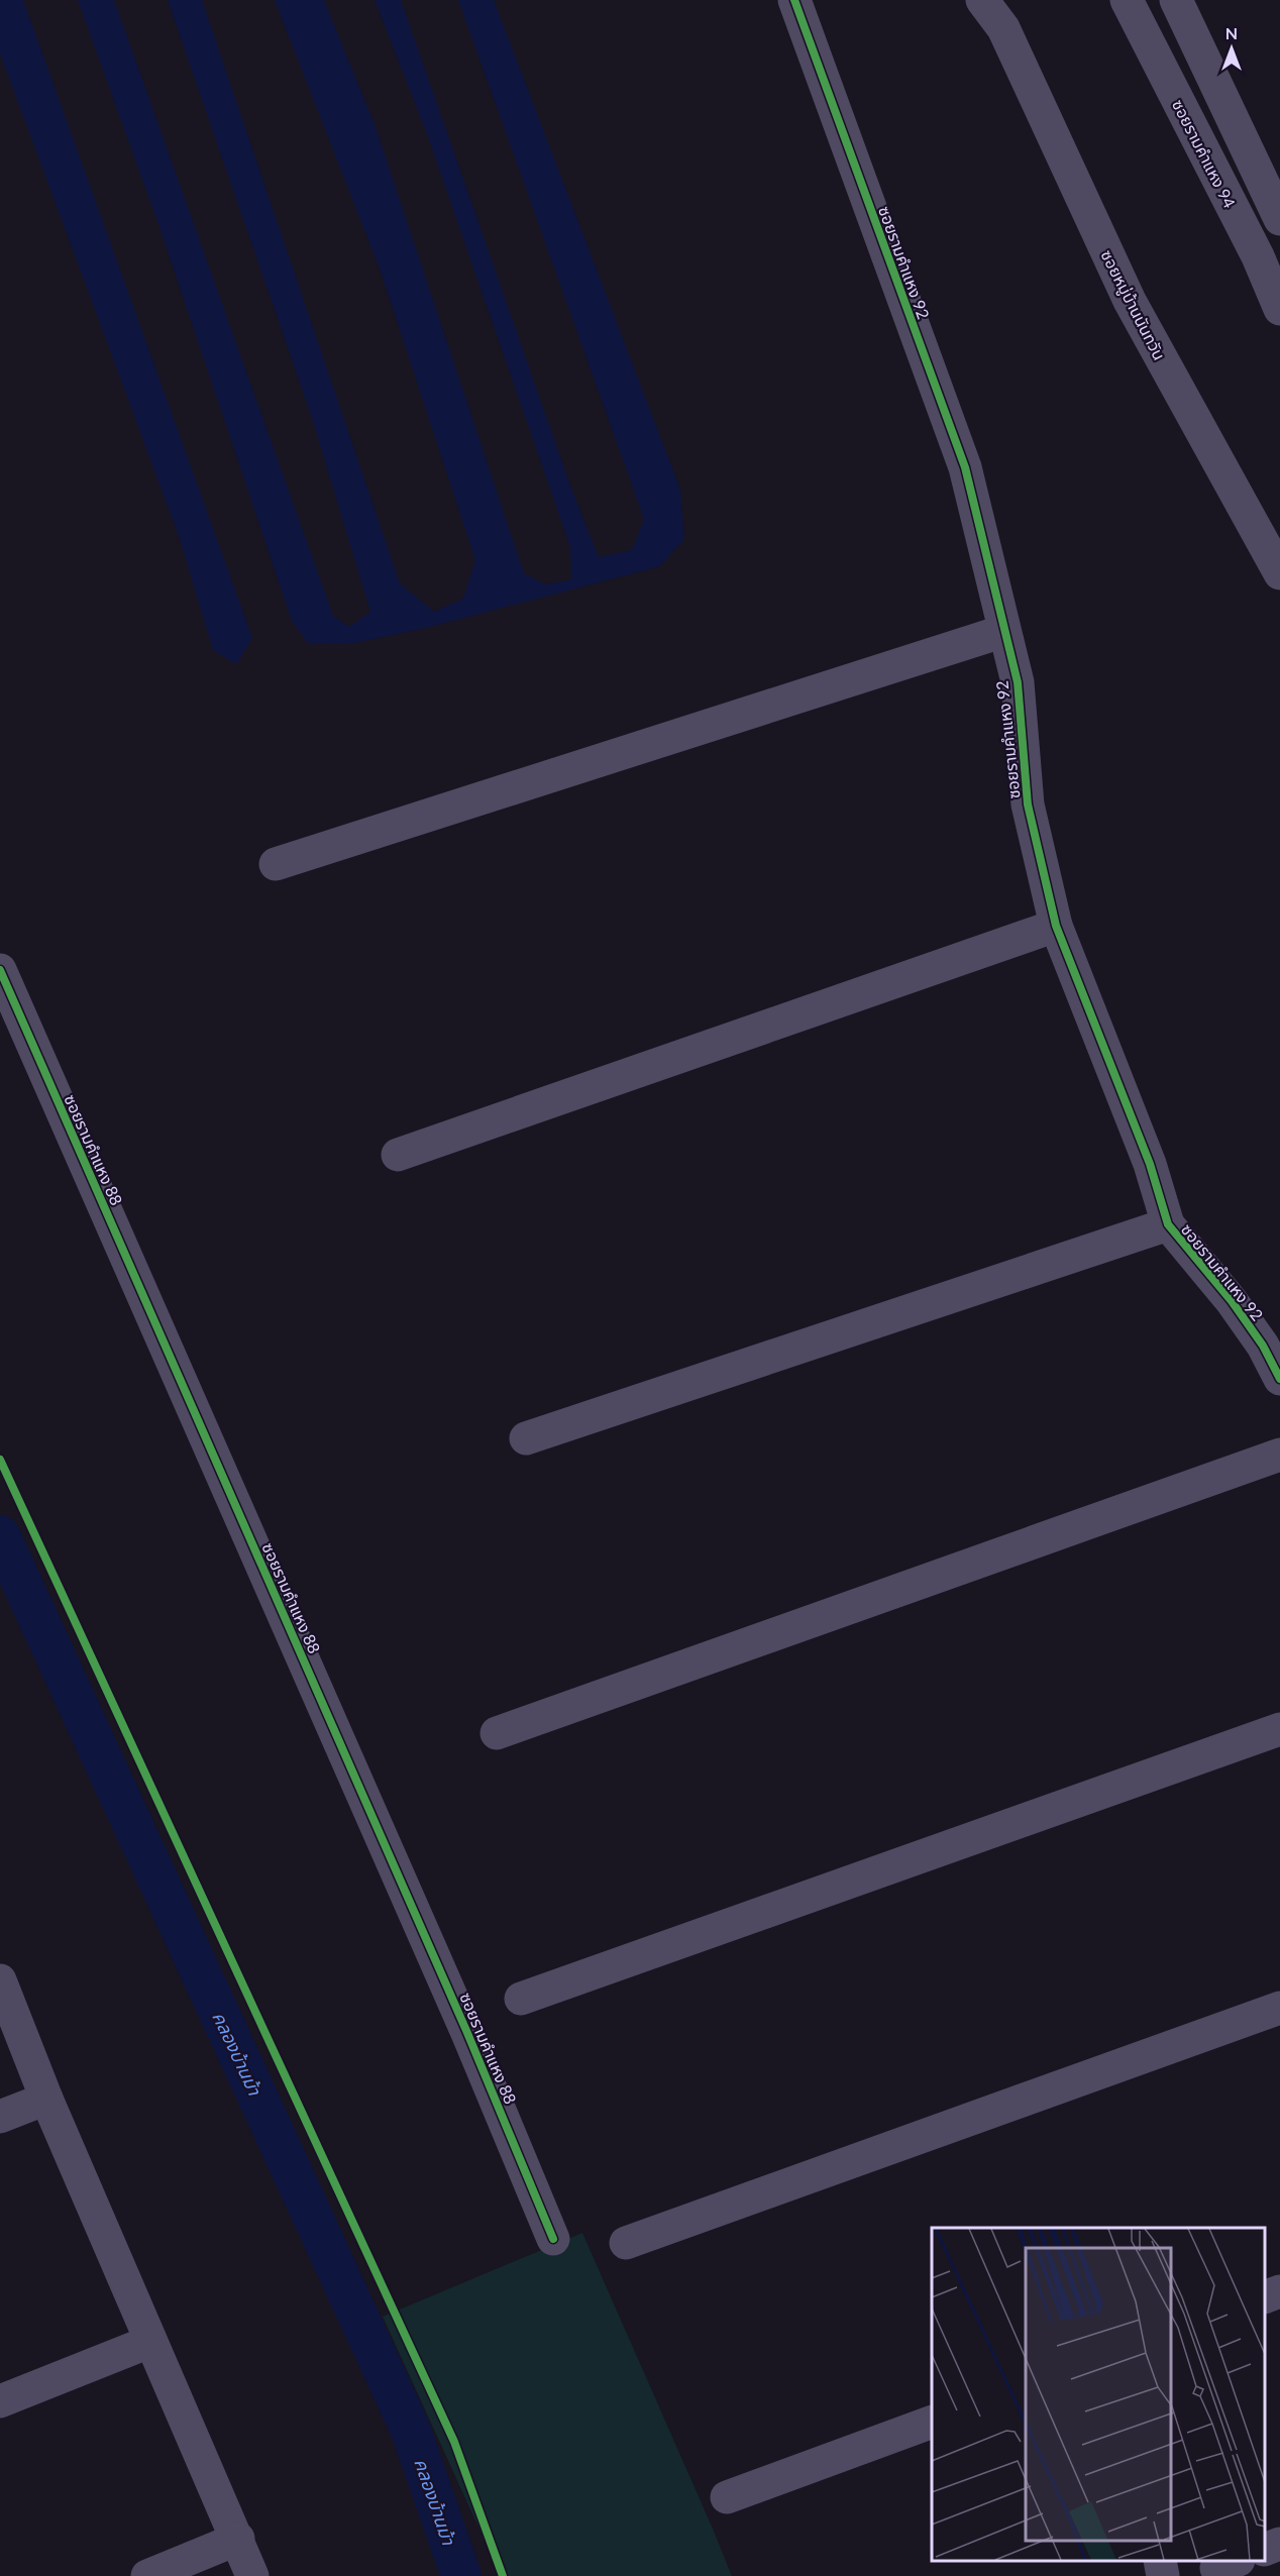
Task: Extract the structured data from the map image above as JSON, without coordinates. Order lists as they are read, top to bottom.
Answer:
{
  "streets": {
    "street": [
      "ซอยรามคําแหง 94",
      "ซอยรามคําแหง 92",
      "ซอยหมู่บ้านนันทวัน",
      "ซอยรามคำแหง 88"
    ]
  },
  "water": ["คลองบ้านม้า"],
  "north": "top"
}
